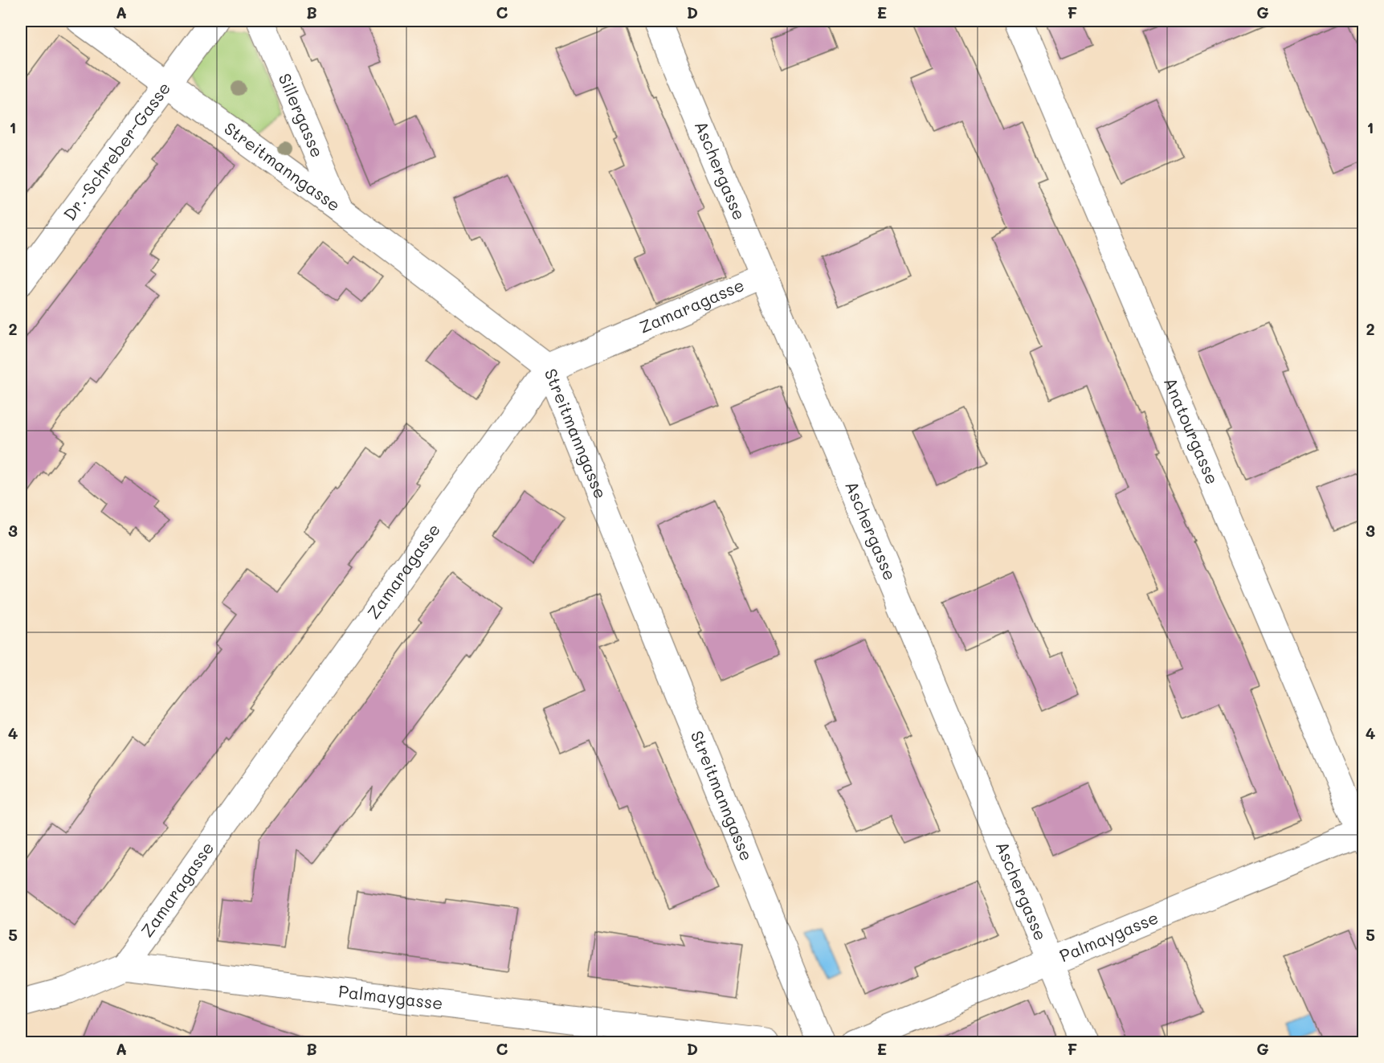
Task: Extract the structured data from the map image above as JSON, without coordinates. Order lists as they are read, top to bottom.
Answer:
{
  "streets": {
    "street": [
      "Sillergasse",
      "Dr.-Schreber-Gasse",
      "Streitmanngasse",
      "Aschergasse",
      "Zamaragasse",
      "Anatourgasse",
      "Palmaygasse"
    ]
  },
  "crossings": [
    ["Sillergasse", "Streitmanngasse"],
    ["Dr.-Schreber-Gasse", "Streitmanngasse"],
    ["Streitmanngasse", "Zamaragasse"],
    ["Aschergasse", "Zamaragasse"],
    ["Aschergasse", "Palmaygasse"],
    ["Zamaragasse", "Palmaygasse"],
    ["Anatourgasse", "Palmaygasse"]
  ],
  "grid": {
    "columns": [
      "A",
      "B",
      "C",
      "D",
      "E",
      "F",
      "G"
    ],
    "rows": [
      "1",
      "2",
      "3",
      "4",
      "5"
    ]
  }
}
